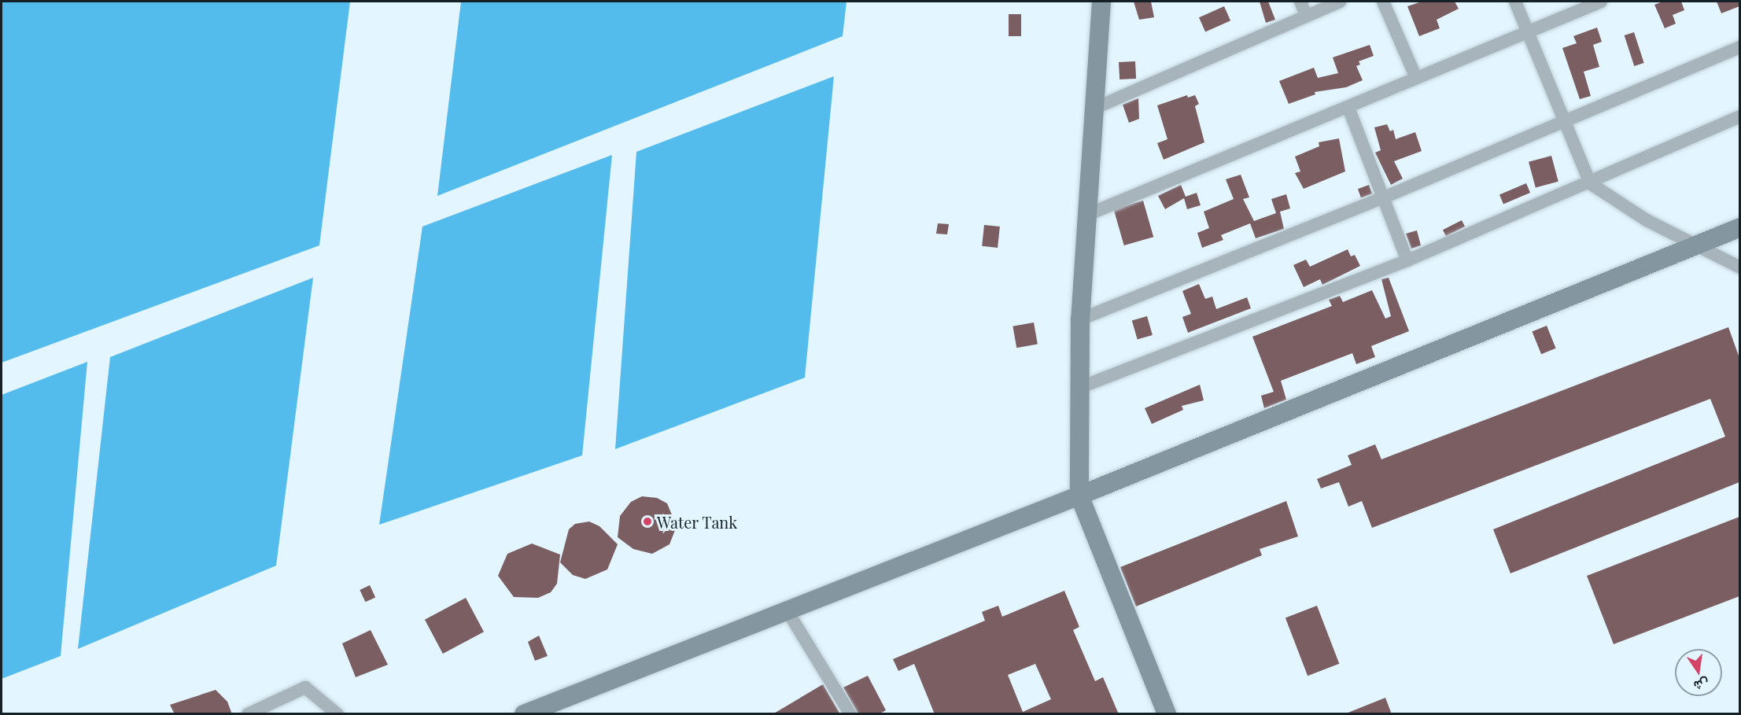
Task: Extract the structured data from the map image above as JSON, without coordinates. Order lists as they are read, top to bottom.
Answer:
{
  "places": ["Water Tank"],
  "north": "bottom"
}
